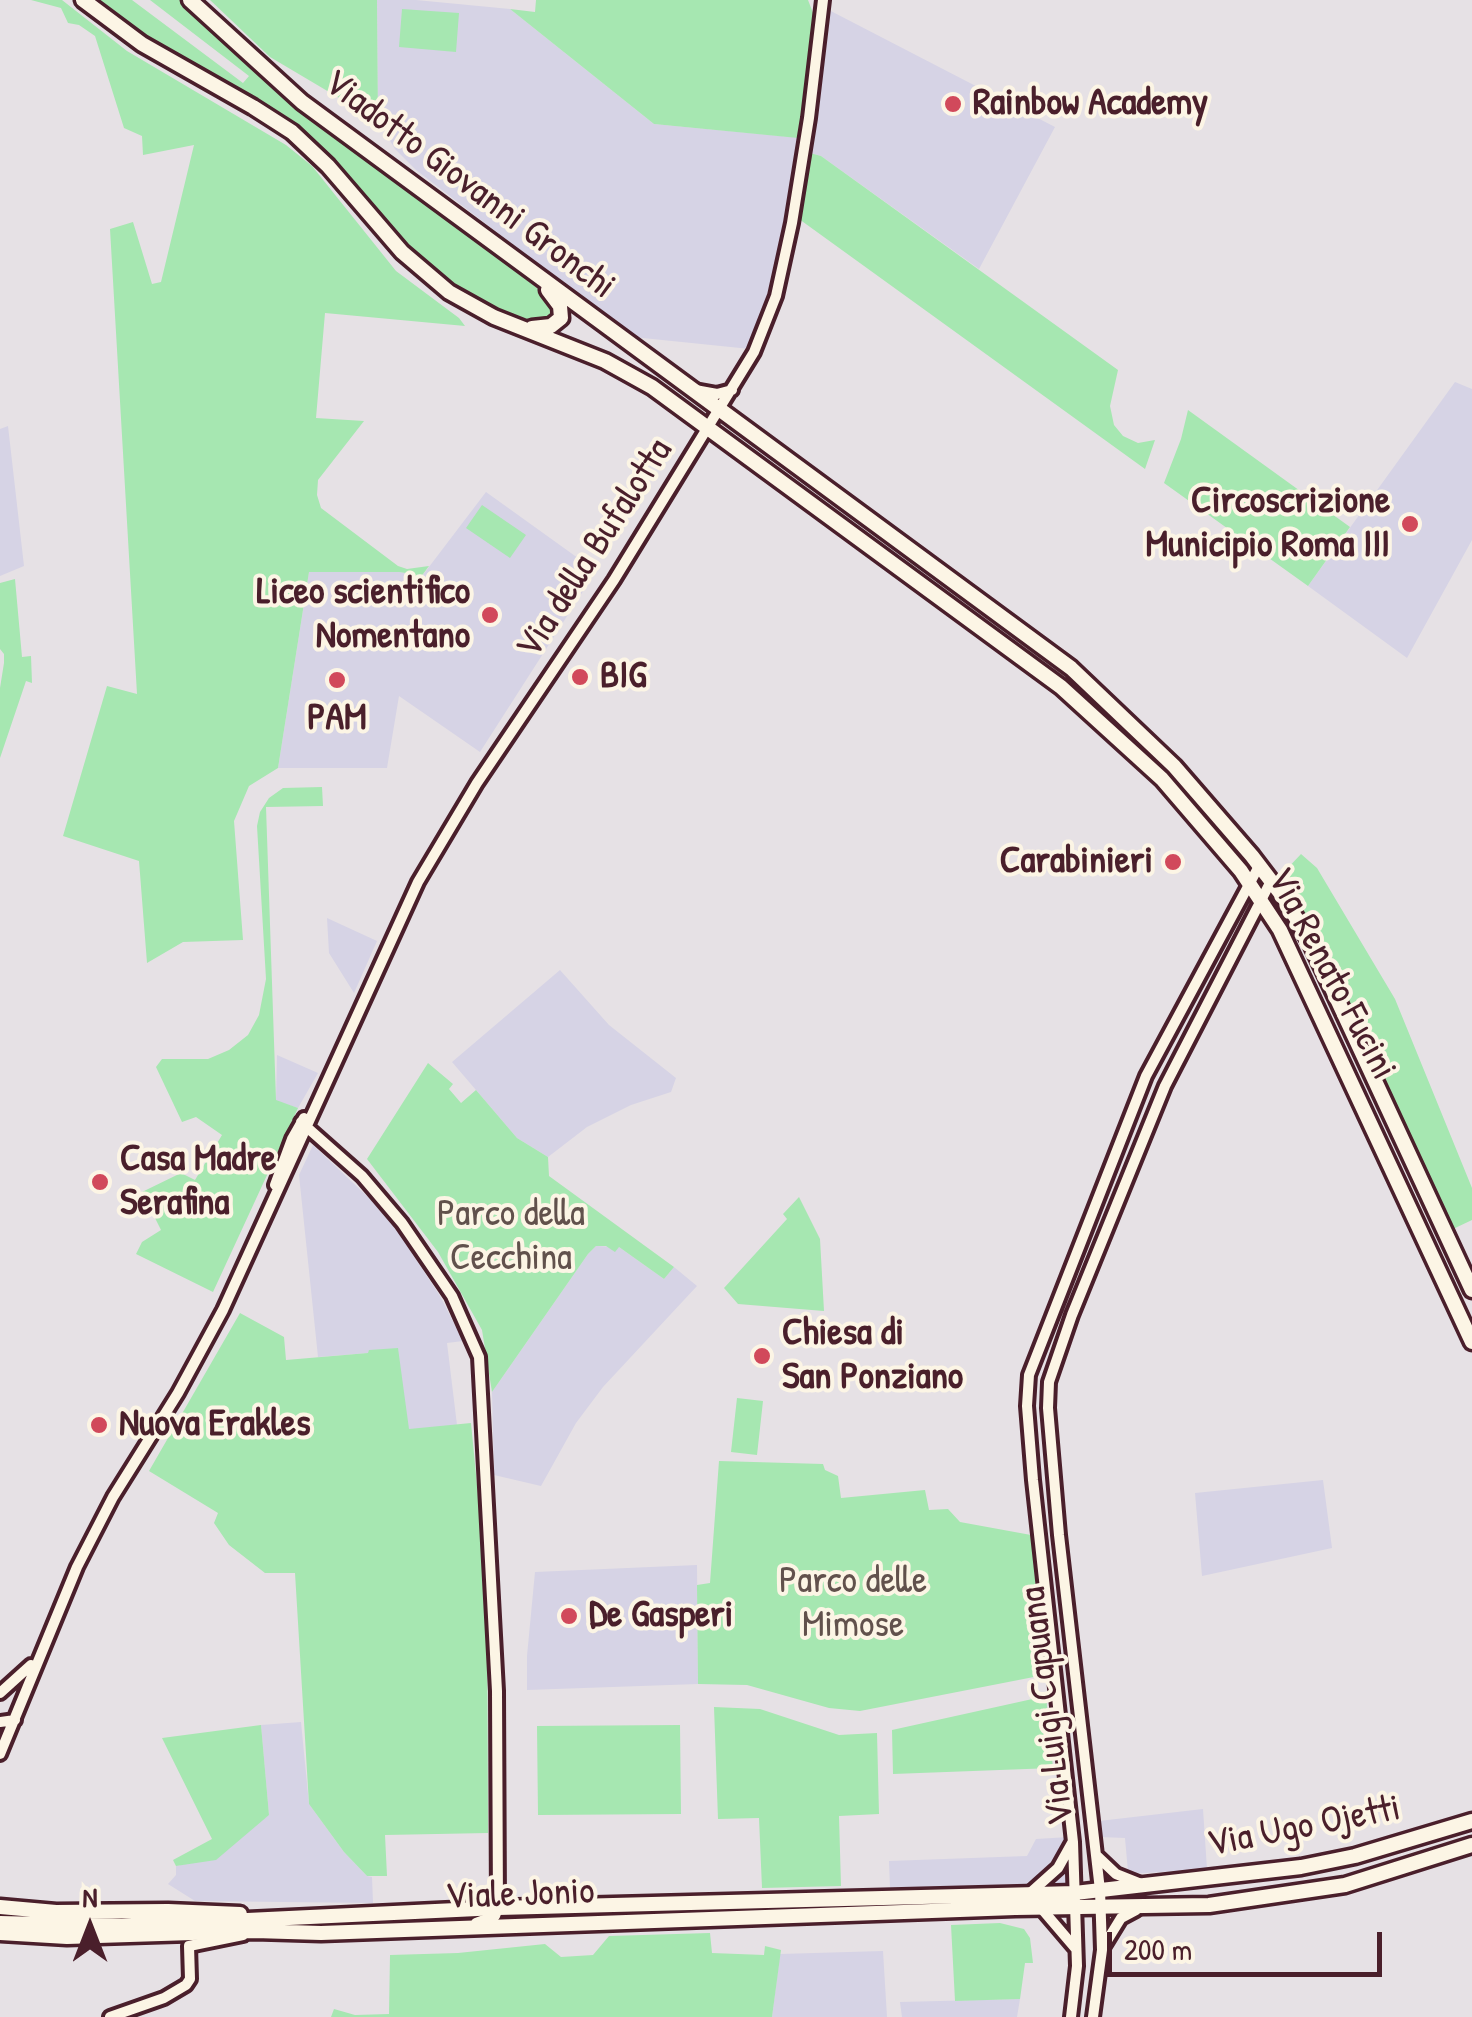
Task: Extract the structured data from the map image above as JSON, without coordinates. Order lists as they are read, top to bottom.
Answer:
{
  "streets": {
    "main road": [
      "Viadotto Giovanni Gronchi",
      "Via Renato Fucini",
      "Via Ugo Ojetti",
      "Viale Jonio"
    ],
    "street": ["Via della Bufalotta", "Via Luigi Capuana"]
  },
  "crossings": [
    ["Viadotto Giovanni Gronchi", "Via della Bufalotta"],
    ["Viadotto Giovanni Gronchi", "Via Renato Fucini"],
    ["Via della Bufalotta", "Via Renato Fucini"],
    ["Via Renato Fucini", "Via Luigi Capuana"],
    ["Via Ugo Ojetti", "Viale Jonio"]
  ],
  "parks": ["Parco della Cecchina", "Parco delle Mimose"],
  "places": [
    "Rainbow Academy",
    "Circoscrizione Municipio Roma III",
    "Liceo scientifico Nomentano",
    "BIG",
    "PAM",
    "Carabinieri",
    "Casa Madre Serafina",
    "Chiesa di San Ponziano",
    "Nuova Erakles",
    "De Gasperi"
  ],
  "scale_bar": "200 m",
  "north": "top"
}
